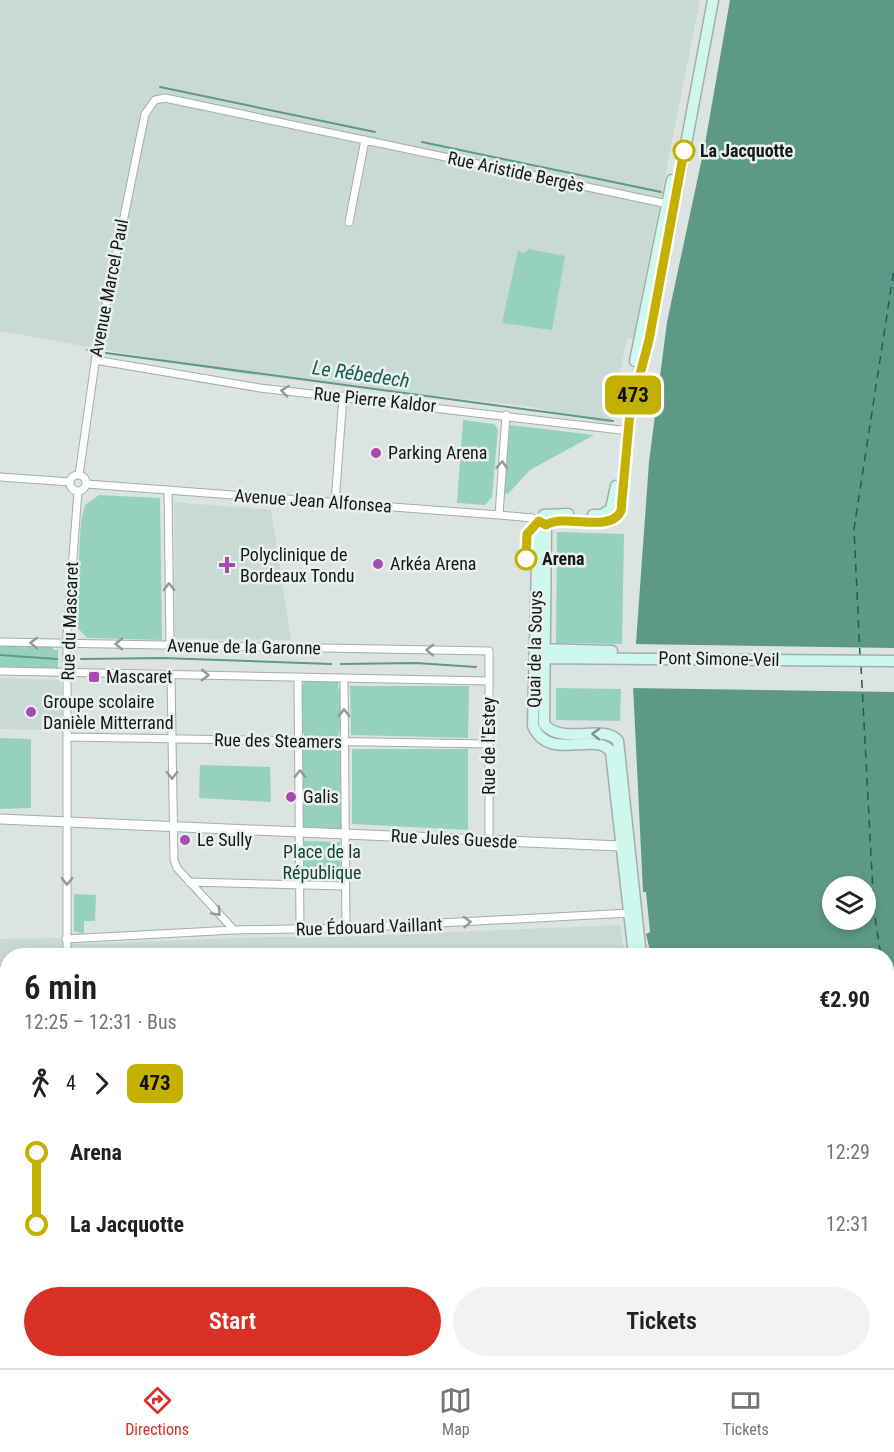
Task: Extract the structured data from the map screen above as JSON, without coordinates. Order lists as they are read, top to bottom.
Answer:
{
  "streets": {
    "main road": ["Quai de la Souys", "Pont Simone-Veil"],
    "street": [
      "Rue Aristide Bergès",
      "Avenue Marcel Paul",
      "Rue Pierre Kaldor",
      "Avenue Jean Alfonsea",
      "Rue du Mascaret",
      "Avenue de la Garonne",
      "Rue des Steamers",
      "Rue de l'Estey",
      "Rue Jules Guesde",
      "Rue Édouard Vaillant"
    ]
  },
  "crossings": [
    ["Rue Aristide Bergès", "Avenue Marcel Paul"],
    ["Avenue Marcel Paul", "Rue Pierre Kaldor"],
    ["Avenue Marcel Paul", "Avenue Jean Alfonsea"],
    ["Avenue Marcel Paul", "Rue du Mascaret"],
    ["Avenue Jean Alfonsea", "Rue du Mascaret"],
    ["Avenue Jean Alfonsea", "Quai de la Souys"],
    ["Rue du Mascaret", "Avenue de la Garonne"],
    ["Rue du Mascaret", "Rue des Steamers"],
    ["Rue du Mascaret", "Rue Jules Guesde"],
    ["Rue du Mascaret", "Rue Édouard Vaillant"],
    ["Avenue de la Garonne", "Rue de l'Estey"],
    ["Quai de la Souys", "Pont Simone-Veil"],
    ["Quai de la Souys", "Rue Jules Guesde"],
    ["Quai de la Souys", "Rue Édouard Vaillant"],
    ["Rue des Steamers", "Rue de l'Estey"],
    ["Rue de l'Estey", "Rue Jules Guesde"]
  ],
  "one_way": ["Rue Pierre Kaldor", "Rue Édouard Vaillant"],
  "water": ["Le Rébedech"],
  "parks": ["Place de la République"],
  "places": {
    "other": [
      "La Jacquotte",
      "Parking Arena",
      "Arena",
      "Arkéa Arena",
      "Groupe scolaire Danièle Mitterrand",
      "Galis",
      "Le Sully"
    ],
    "health": ["Polyclinique de Bordeaux Tondu"],
    "transit": ["Mascaret"]
  },
  "lines": ["bus line 473"],
  "page": {
    "on_map": "473",
    "heading": ["6 min", "12:25 – 12:31 · Bus", "€2.90"],
    "legs": ["4", "473"],
    "list": [
      {
        "name": "Arena",
        "value": "12:29"
      },
      {
        "name": "La Jacquotte",
        "value": "12:31"
      }
    ],
    "buttons": ["Start", "Tickets"],
    "tabs": ["Directions", "Map", "Tickets"]
  }
}
